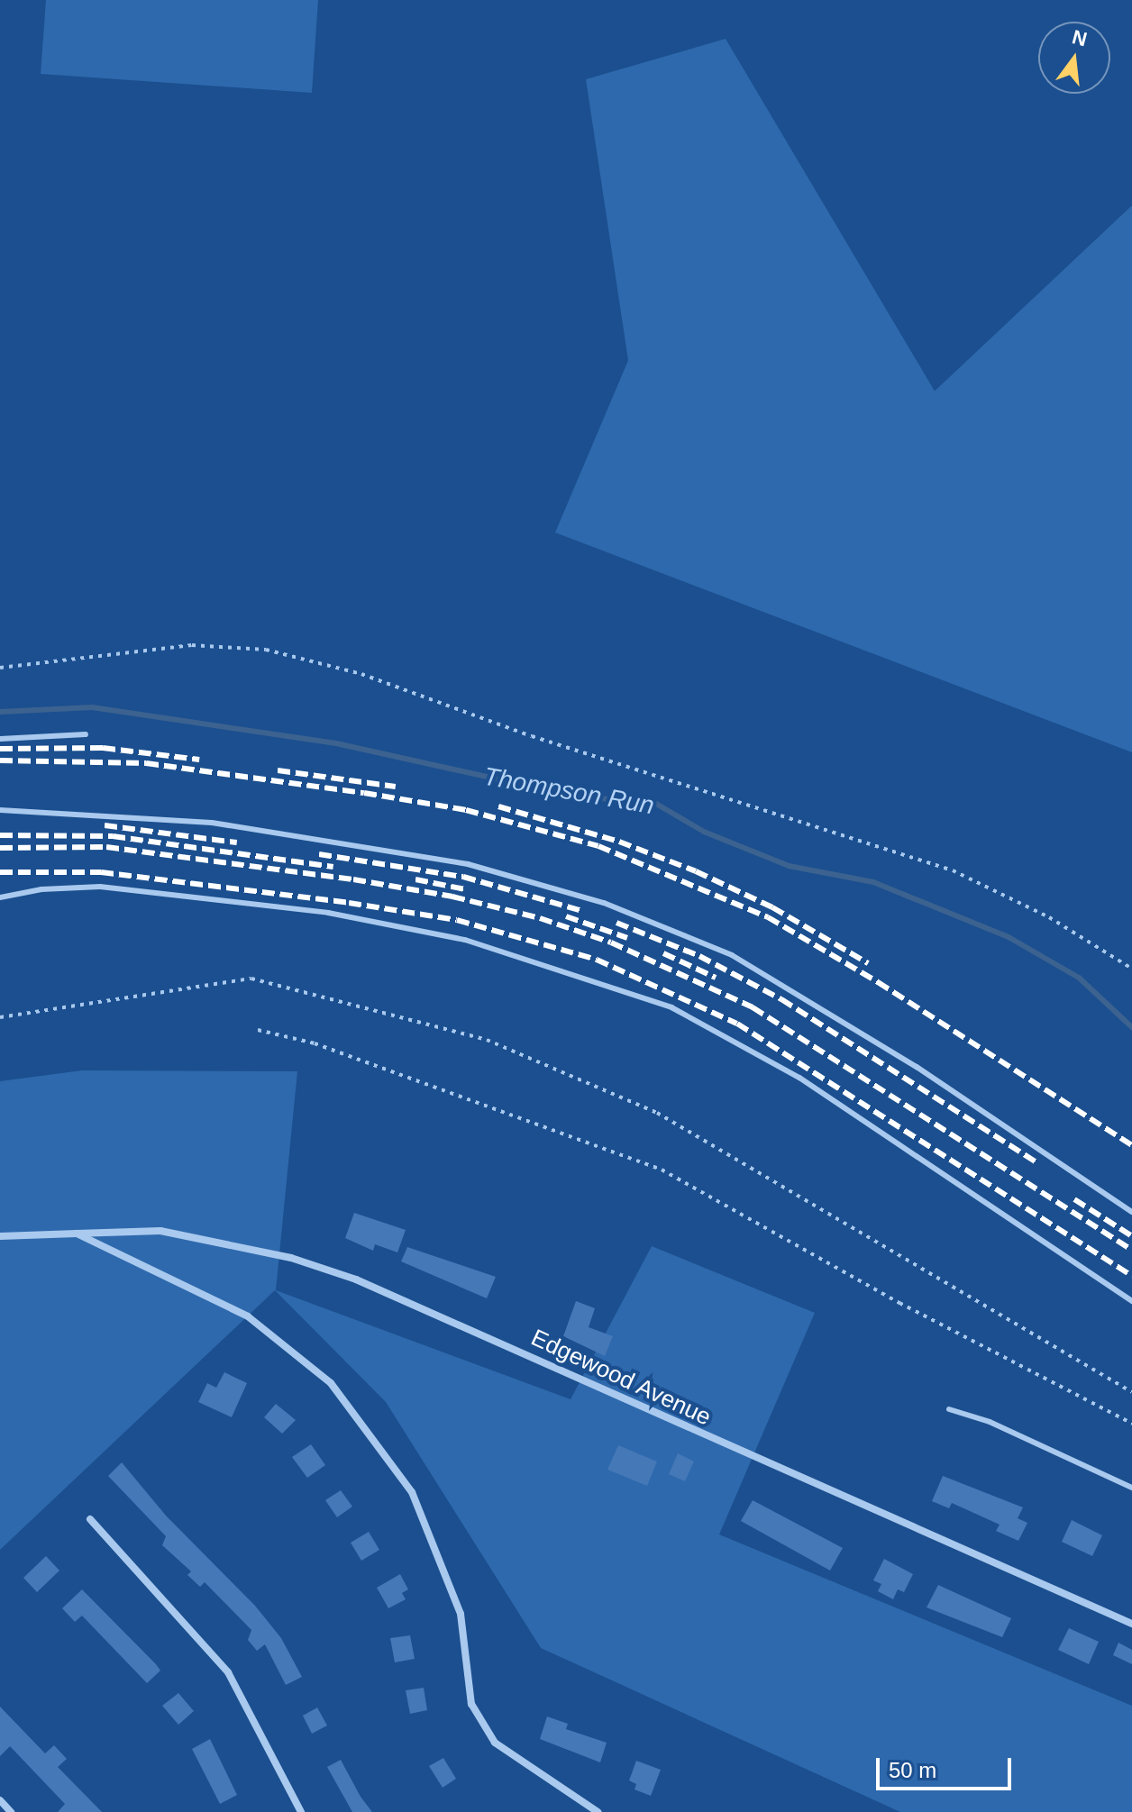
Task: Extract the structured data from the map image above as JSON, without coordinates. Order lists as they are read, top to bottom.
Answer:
{
  "streets": {
    "street": ["Edgewood Avenue"]
  },
  "water": ["Thompson Run"],
  "scale_bar": "50 m",
  "north": "top"
}
